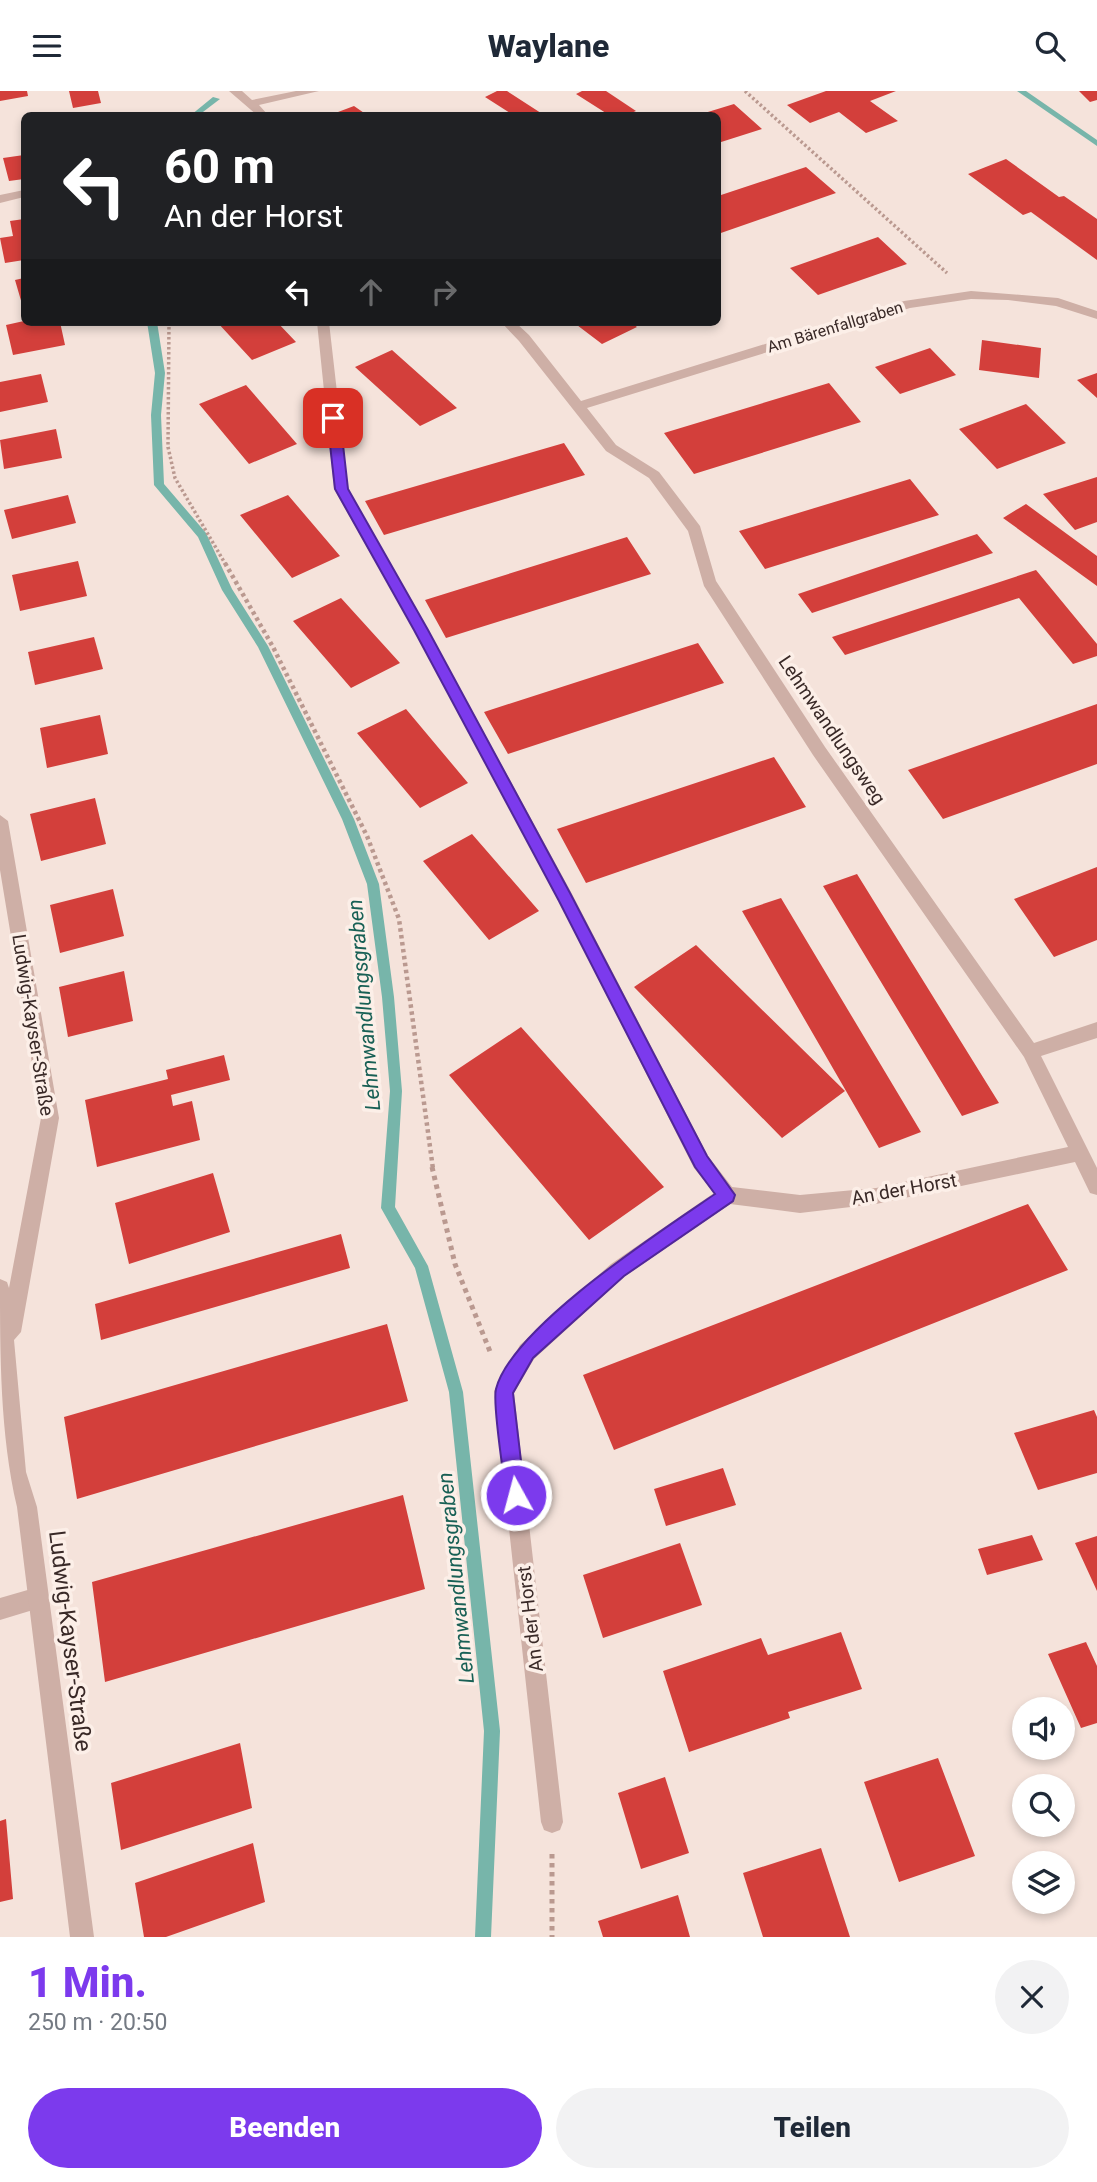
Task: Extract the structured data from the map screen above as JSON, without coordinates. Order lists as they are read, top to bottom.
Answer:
{
  "streets": {
    "street": [
      "Am Bärenfallgraben",
      "Lehmwandlungsweg",
      "Ludwig-Kayser-Straße",
      "An der Horst"
    ]
  },
  "crossings": [
    ["Am Bärenfallgraben", "Lehmwandlungsweg"],
    ["Lehmwandlungsweg", "An der Horst"]
  ],
  "water": ["Lehmwandlungsgraben"],
  "page": {
    "header": "Waylane",
    "turn": ["60 m", "An der Horst"],
    "heading": ["1 Min.", "250 m · 20:50"],
    "buttons": ["Beenden", "Teilen"]
  }
}
